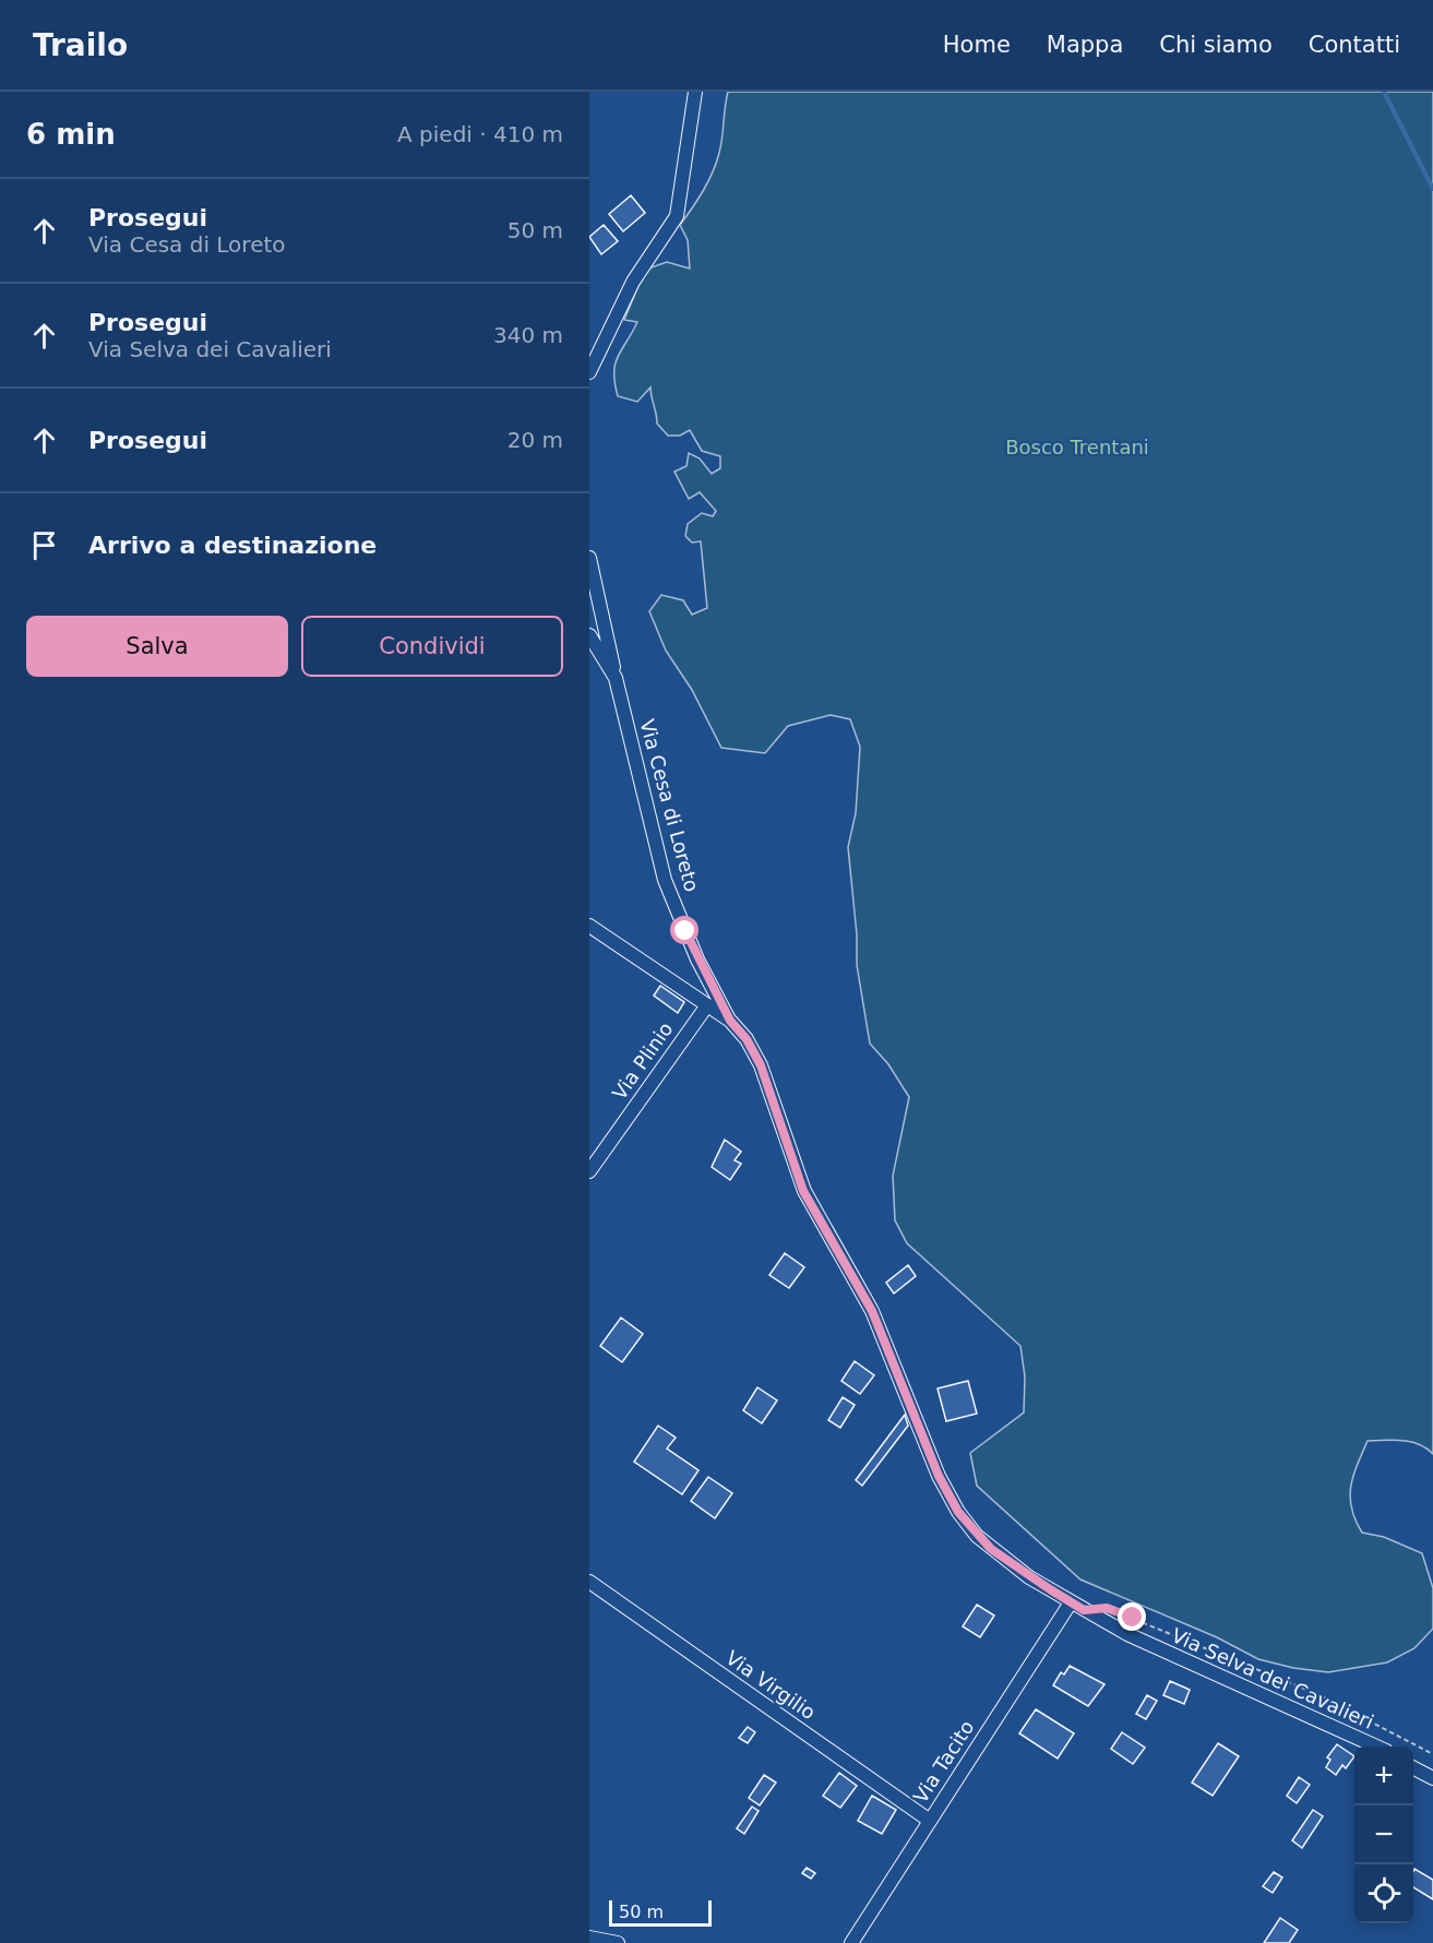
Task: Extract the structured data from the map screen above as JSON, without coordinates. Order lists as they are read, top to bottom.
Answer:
{
  "streets": {
    "street": [
      "Via Cesa di Loreto",
      "Via Plinio",
      "Via Selva dei Cavalieri",
      "Via Virgilio",
      "Via Tacito"
    ]
  },
  "crossings": [
    ["Via Cesa di Loreto", "Via Selva dei Cavalieri"],
    ["Via Plinio", "Via Selva dei Cavalieri"],
    ["Via Selva dei Cavalieri", "Via Tacito"],
    ["Via Virgilio", "Via Tacito"]
  ],
  "parks": ["Bosco Trentani"],
  "scale_bar": "50 m",
  "page": {
    "header": "Trailo",
    "nav": [
      "Home",
      "Mappa",
      "Chi siamo",
      "Contatti"
    ],
    "heading": ["6 min", "A piedi · 410 m"],
    "list": [
      ["Prosegui", "Via Cesa di Loreto", "50 m"],
      ["Prosegui", "Via Selva dei Cavalieri", "340 m"],
      ["Prosegui", "20 m"],
      "Arrivo a destinazione"
    ],
    "buttons": ["Salva", "Condividi"],
    "map_buttons": ["+", "−"],
    "scale": "50 m"
  }
}
